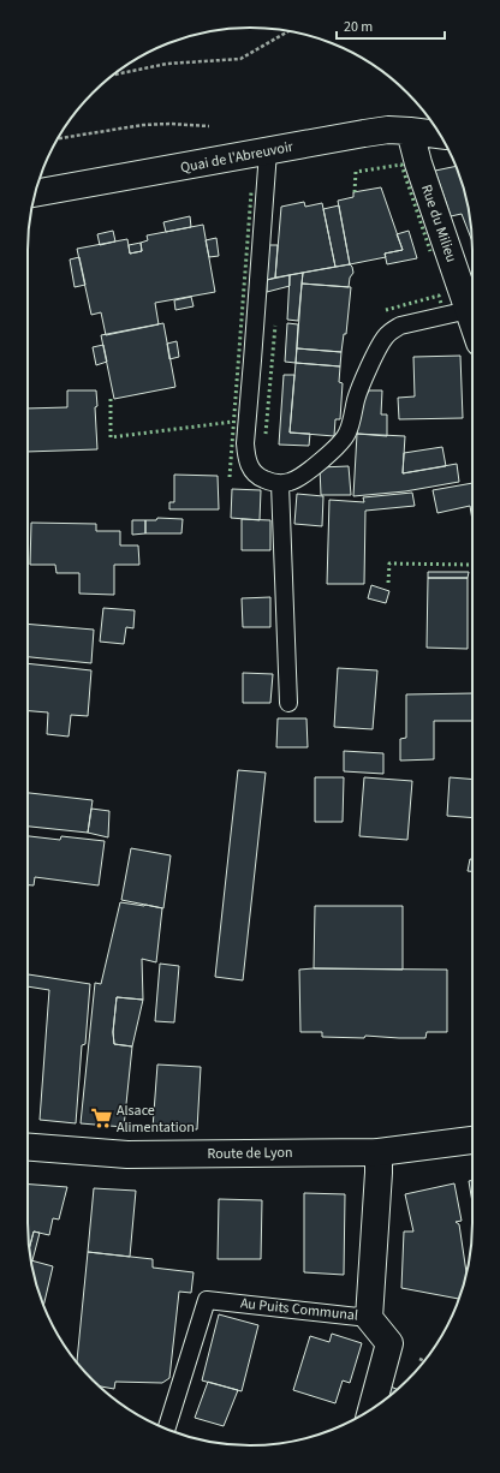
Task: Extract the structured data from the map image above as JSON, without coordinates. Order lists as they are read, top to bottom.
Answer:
{
  "streets": {
    "street": [
      "Quai de l'Abreuvoir",
      "Rue du Milieu",
      "Route de Lyon",
      "Au Puits Communal"
    ]
  },
  "crossings": [
    ["Quai de l'Abreuvoir", "Rue du Milieu"],
    ["Route de Lyon", "Au Puits Communal"]
  ],
  "places": {
    "supermarket": ["Alsace Alimentation"]
  },
  "scale_bar": "20 m"
}
